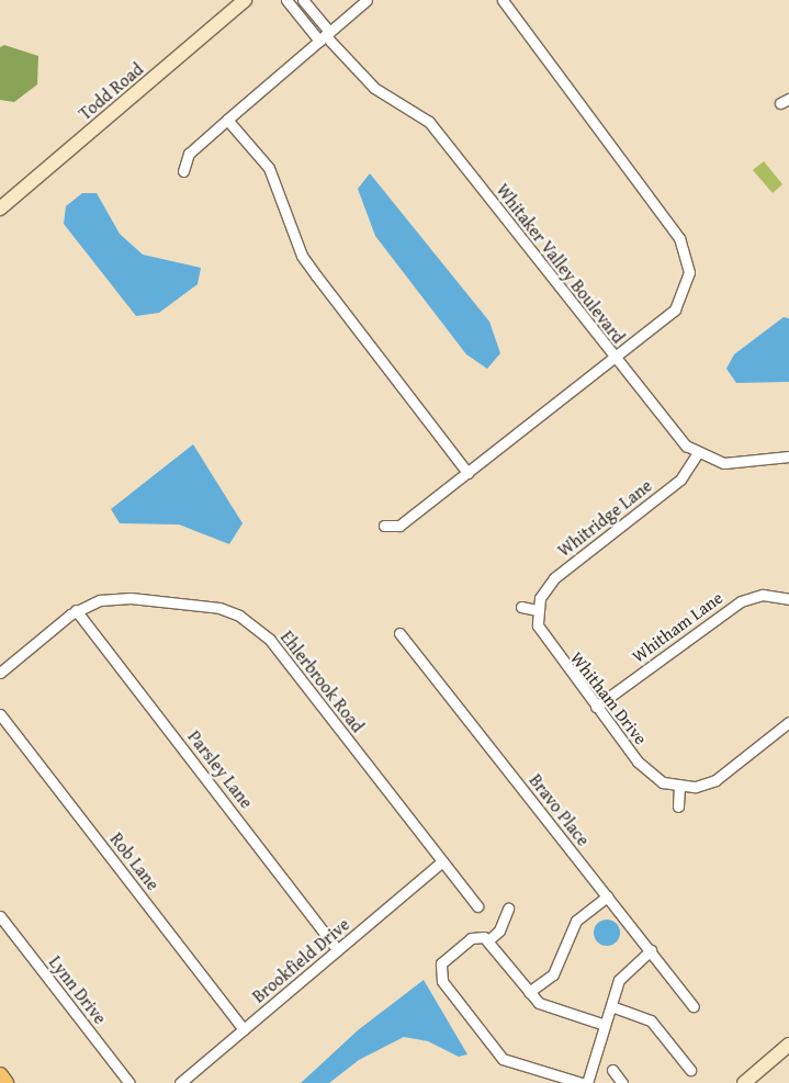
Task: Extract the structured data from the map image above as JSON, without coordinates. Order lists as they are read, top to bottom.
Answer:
{
  "streets": {
    "street": [
      "Todd Road",
      "Whitaker Valley Boulevard",
      "Whitridge Lane",
      "Whitham Lane",
      "Ehlerbrook Road",
      "Whitham Drive",
      "Parsley Lane",
      "Bravo Place",
      "Rob Lane",
      "Brookfield Drive",
      "Lynn Drive"
    ]
  },
  "crossings": [
    ["Whitaker Valley Boulevard", "Whitridge Lane"],
    ["Whitridge Lane", "Whitham Drive"],
    ["Whitham Lane", "Whitham Drive"],
    ["Ehlerbrook Road", "Parsley Lane"],
    ["Ehlerbrook Road", "Brookfield Drive"],
    ["Parsley Lane", "Brookfield Drive"],
    ["Rob Lane", "Brookfield Drive"]
  ]
}
